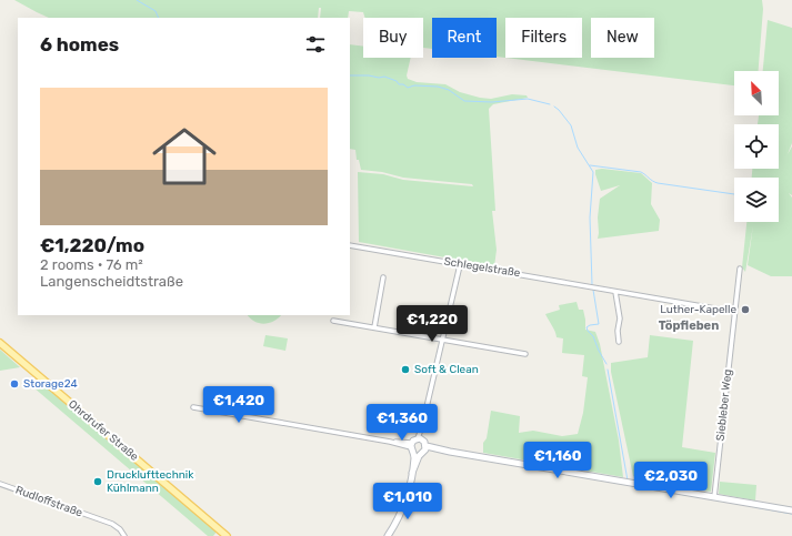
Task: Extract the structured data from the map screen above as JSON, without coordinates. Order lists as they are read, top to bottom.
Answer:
{
  "streets": {
    "main road": ["Ohrdrufer Straße"],
    "street": ["Schlegelstraße", "Siebleber Weg", "Rudloffstraße"]
  },
  "crossings": [
    ["Schlegelstraße", "Siebleber Weg"]
  ],
  "districts": ["Töpfleben"],
  "places": [
    "Luther-Kapelle",
    "Soft & Clean",
    "Storage24",
    "Drucklufttechnik Kühlmann"
  ],
  "north": "top left",
  "page": {
    "chip": [
      "Buy",
      "Rent",
      "Filters",
      "New"
    ],
    "heading": "6 homes",
    "list": [
      {
        "name": "€1,220/mo",
        "note": "2 rooms · 76 m² · Langenscheidtstraße"
      }
    ],
    "price": [
      "€1,220",
      "€1,420",
      "€1,360",
      "€1,160",
      "€2,030",
      "€1,010"
    ]
  }
}
